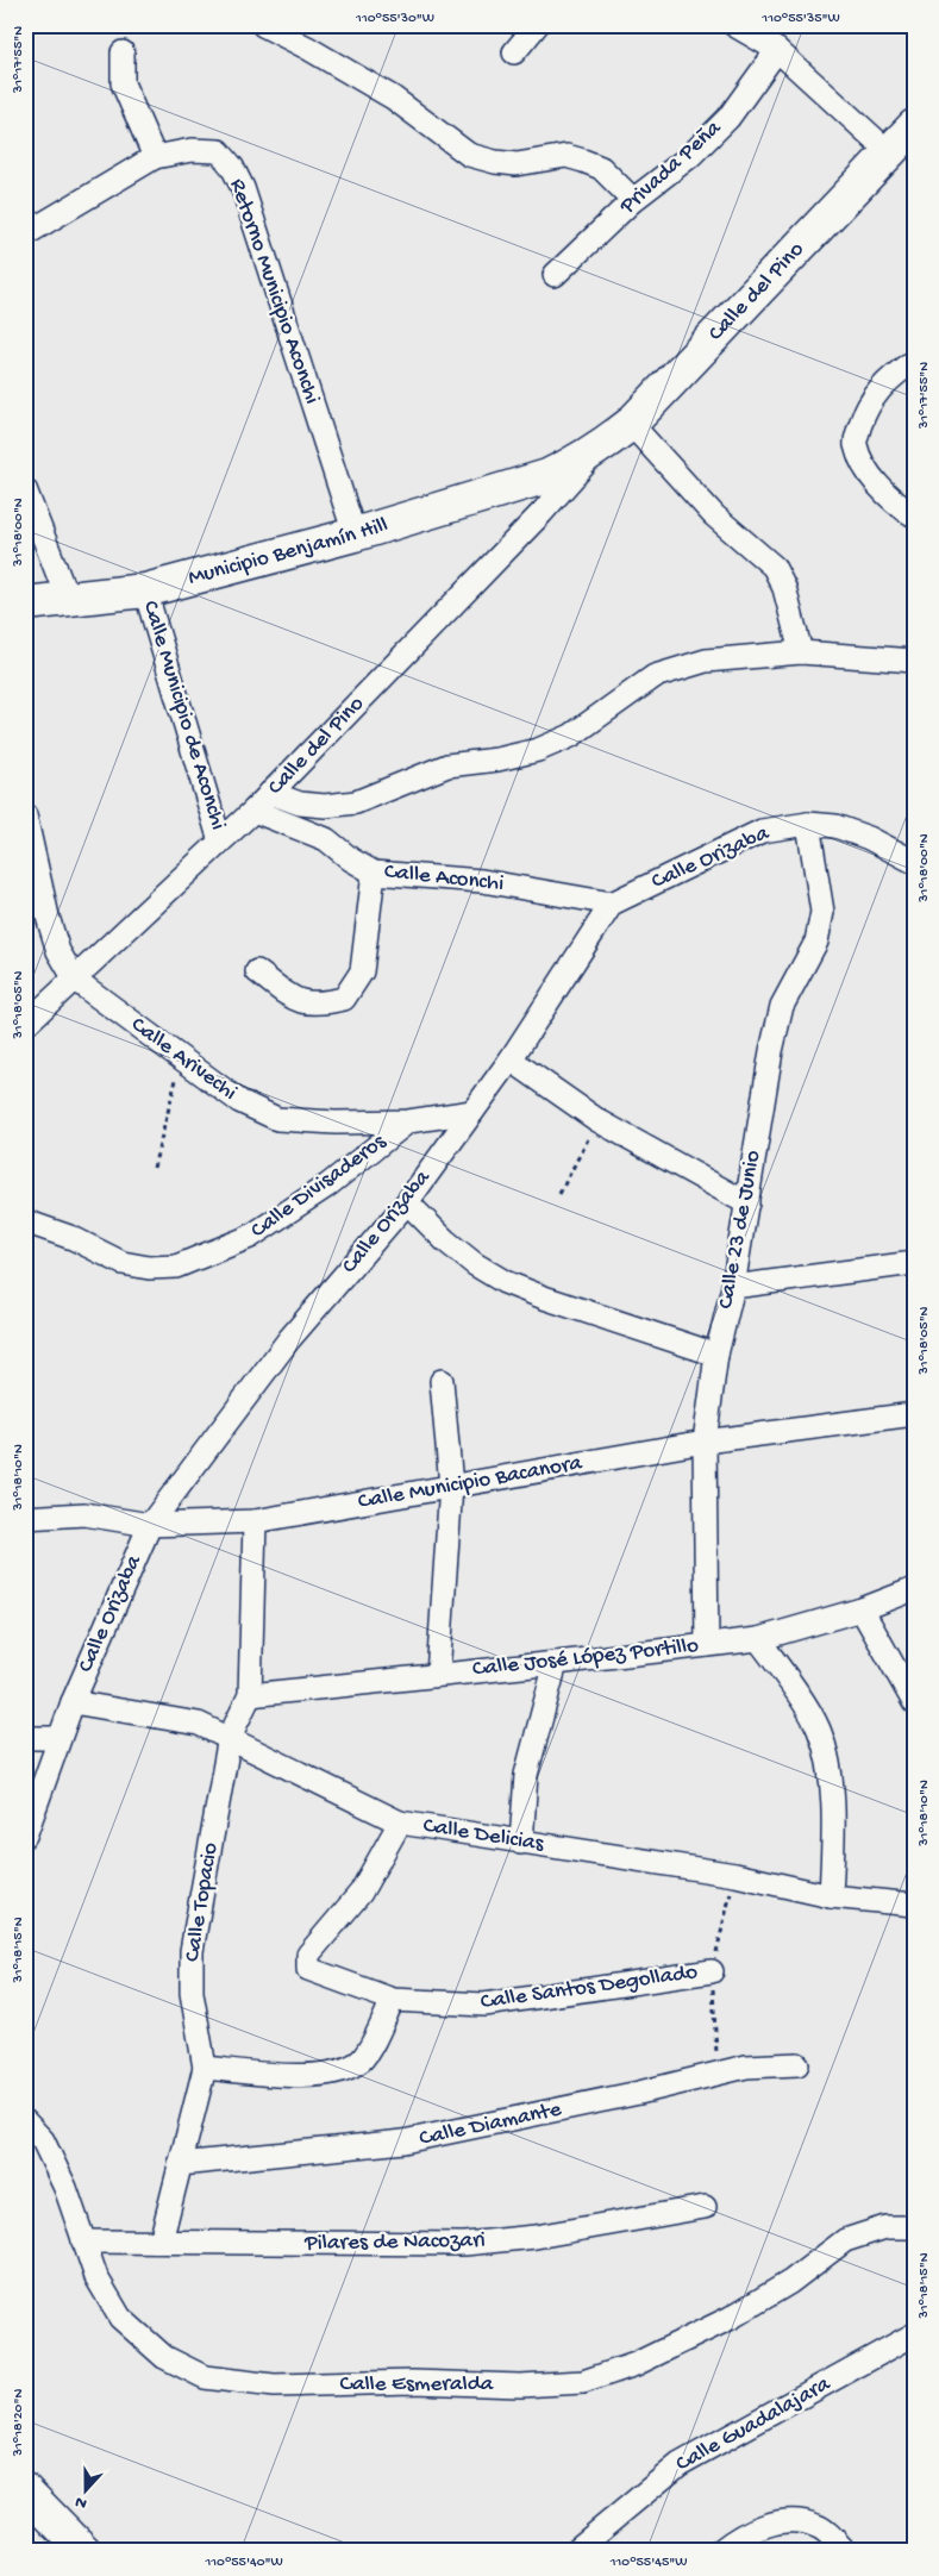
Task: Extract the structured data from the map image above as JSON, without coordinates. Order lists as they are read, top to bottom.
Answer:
{
  "streets": {
    "street": [
      "Privada Peña",
      "Retorno Municipio Aconchi",
      "Calle del Pino",
      "Municipio Benjamín Hill",
      "Calle Municipio de Aconchi",
      "Calle Orizaba",
      "Calle Aconchi",
      "Calle Arivechi",
      "Calle Divisaderos",
      "Calle 23 de Junio",
      "Calle Municipio Bacanora",
      "Calle José López Portillo",
      "Calle Delicias",
      "Calle Topacio",
      "Calle Santos Degollado",
      "Calle Diamante",
      "Pilares de Nacozari",
      "Calle Esmeralda",
      "Calle Guadalajara"
    ]
  },
  "crossings": [
    ["Retorno Municipio Aconchi", "Municipio Benjamín Hill"],
    ["Calle del Pino", "Municipio Benjamín Hill"],
    ["Calle del Pino", "Calle Municipio de Aconchi"],
    ["Calle del Pino", "Calle Aconchi"],
    ["Calle del Pino", "Calle Arivechi"],
    ["Municipio Benjamín Hill", "Calle Municipio de Aconchi"],
    ["Calle Orizaba", "Calle Aconchi"],
    ["Calle Orizaba", "Calle Arivechi"],
    ["Calle Orizaba", "Calle 23 de Junio"],
    ["Calle Orizaba", "Calle Municipio Bacanora"],
    ["Calle Orizaba", "Calle Delicias"],
    ["Calle Arivechi", "Calle Divisaderos"],
    ["Calle 23 de Junio", "Calle Municipio Bacanora"],
    ["Calle 23 de Junio", "Calle José López Portillo"],
    ["Calle José López Portillo", "Calle Topacio"],
    ["Calle Delicias", "Calle Topacio"],
    ["Calle Delicias", "Calle Santos Degollado"],
    ["Calle Topacio", "Calle Diamante"],
    ["Calle Topacio", "Pilares de Nacozari"],
    ["Pilares de Nacozari", "Calle Esmeralda"]
  ],
  "north": "bottom",
  "coordinates": [
    "110°55'30\"W",
    "110°55'35\"W",
    "31°17'55\"N",
    "31°18'00\"N",
    "31°18'05\"N",
    "31°18'10\"N",
    "31°18'15\"N",
    "31°18'20\"N",
    "110°55'40\"W",
    "110°55'45\"W"
  ]
}
